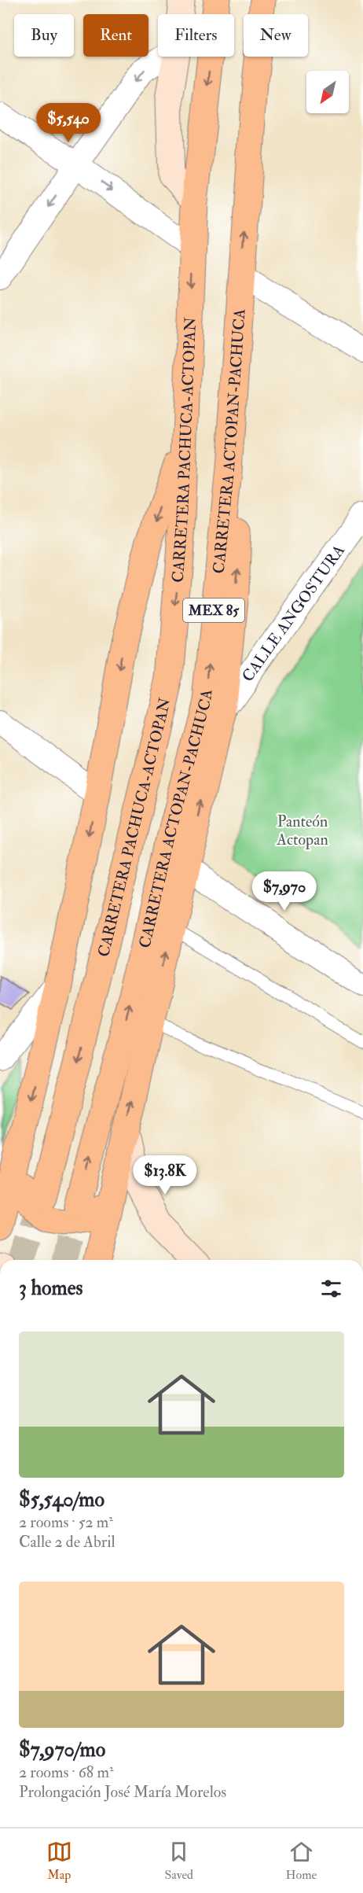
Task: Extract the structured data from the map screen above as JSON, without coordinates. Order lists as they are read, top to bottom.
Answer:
{
  "streets": {
    "main road": ["CARRETERA ACTOPAN-PACHUCA", "CARRETERA PACHUCA-ACTOPAN", "MEX 85"],
    "street": ["CALLE ANGOSTURA"]
  },
  "parks": ["Panteón Actopan"],
  "north": "bottom left",
  "page": {
    "chip": [
      "Buy",
      "Rent",
      "Filters",
      "New"
    ],
    "price": ["$5,540", "$7,970", "$13.8K"],
    "heading": "3 homes",
    "list": [
      {
        "name": "$5,540/mo",
        "note": "2 rooms · 52 m² · Calle 2 de Abril"
      },
      {
        "name": "$7,970/mo",
        "note": "2 rooms · 68 m² · Prolongación José María Morelos"
      }
    ],
    "tabs": ["Map", "Saved", "Home"]
  }
}
